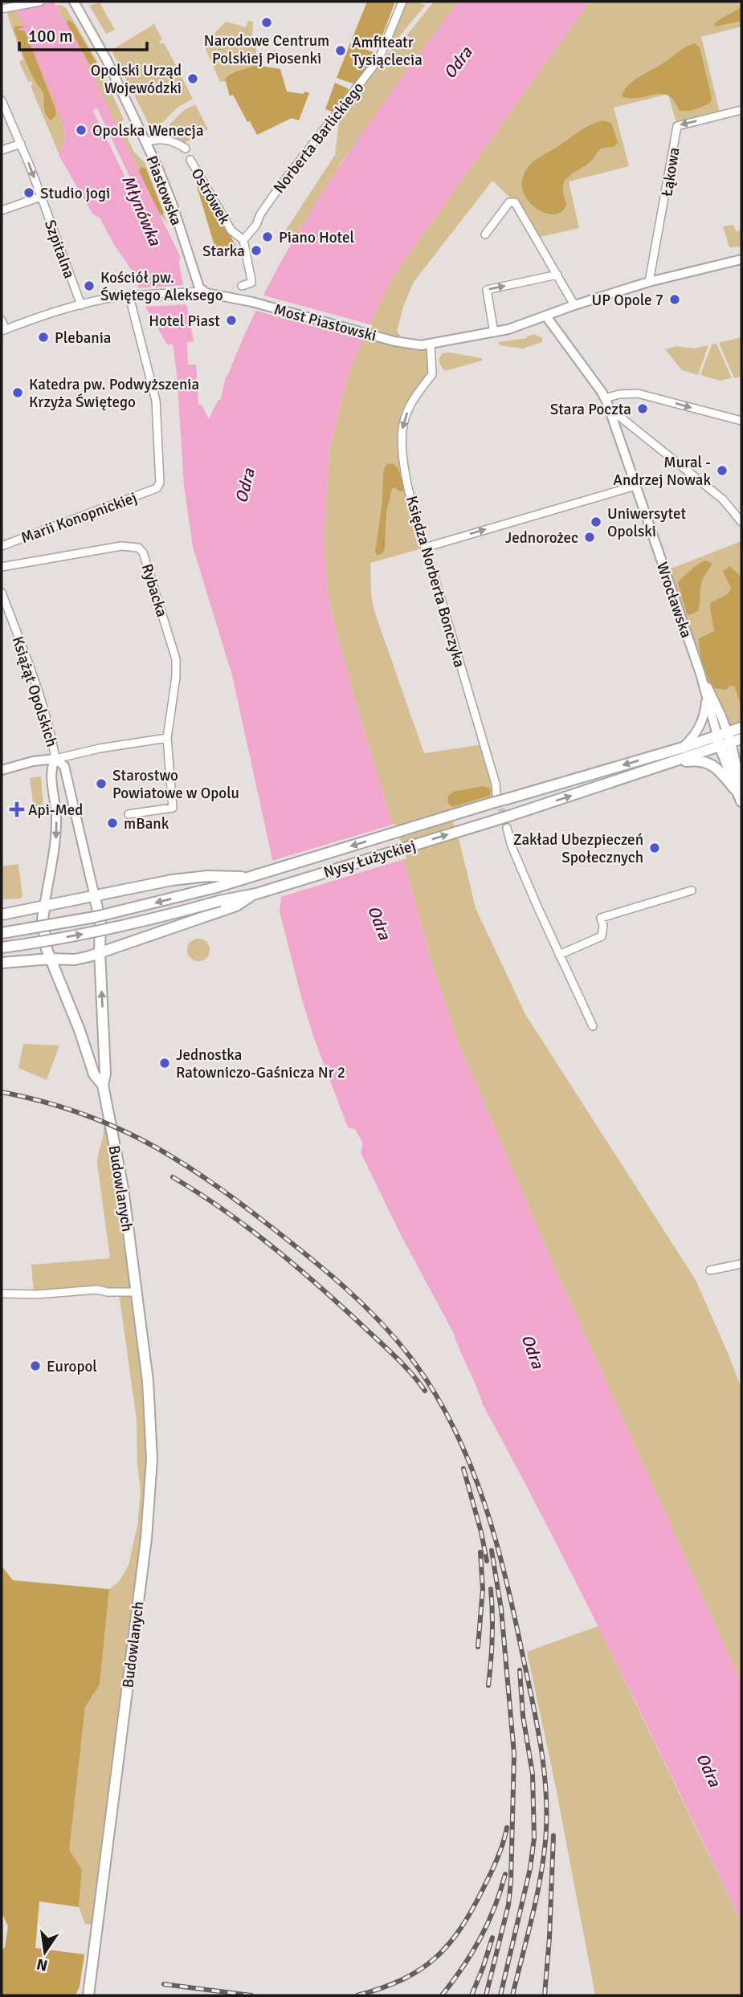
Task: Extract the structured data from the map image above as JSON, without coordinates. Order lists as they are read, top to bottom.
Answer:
{
  "streets": {
    "main road": ["Wrocławska", "Nysy Łużyckiej", "Budowlanych"],
    "street": [
      "Norberta Barlickiego",
      "Łąkowa",
      "Piastowska",
      "Ostrówek",
      "Szpitalna",
      "Most Piastowski",
      "Marii Konopnickiej",
      "Księdza Norberta Bonczyka",
      "Rybacka",
      "Książąt Opolskich"
    ]
  },
  "crossings": [
    ["Norberta Barlickiego", "Ostrówek"],
    ["Łąkowa", "Most Piastowski"],
    ["Piastowska", "Ostrówek"],
    ["Piastowska", "Most Piastowski"],
    ["Most Piastowski", "Księdza Norberta Bonczyka"],
    ["Most Piastowski", "Wrocławska"],
    ["Księdza Norberta Bonczyka", "Nysy Łużyckiej"],
    ["Wrocławska", "Nysy Łużyckiej"],
    ["Książąt Opolskich", "Budowlanych"]
  ],
  "one_way": ["Łąkowa", "Księdza Norberta Bonczyka"],
  "water": ["Odra", "Młynówka"],
  "places": {
    "other": [
      "Narodowe Centrum Polskiej Piosenki",
      "Amfiteatr Tysiąclecia",
      "Opolski Urząd Wojewódzki",
      "Opolska Wenecja",
      "Studio jogi",
      "Piano Hotel",
      "Starka",
      "Kościół pw. Świętego Aleksego",
      "UP Opole 7",
      "Hotel Piast",
      "Plebania",
      "Katedra pw. Podwyższenia Krzyża Świętego",
      "Stara Poczta",
      "Mural - Andrzej Nowak",
      "Uniwersytet Opolski",
      "Jednorożec",
      "Starostwo Powiatowe w Opolu",
      "mBank",
      "Zakład Ubezpieczeń Społecznych",
      "Jednostka Ratowniczo-Gaśnicza Nr 2",
      "Europol"
    ],
    "health": ["Api-Med"]
  },
  "scale_bar": "100 m",
  "north": "bottom"
}
